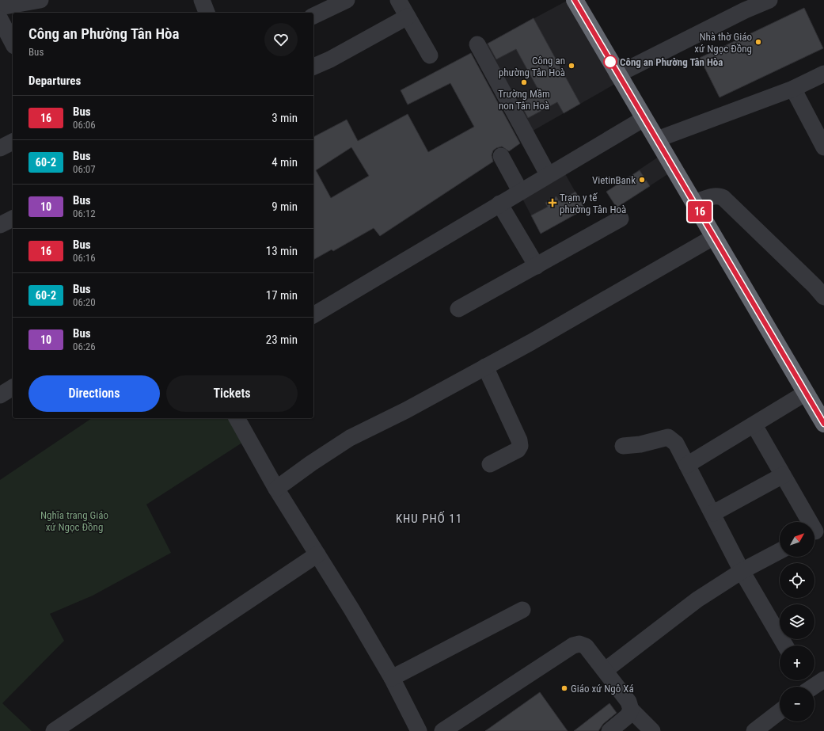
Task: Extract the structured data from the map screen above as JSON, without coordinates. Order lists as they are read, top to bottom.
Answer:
{
  "districts": ["KHU PHỐ 11"],
  "parks": ["Nghĩa trang Giáo xứ Ngọc Đồng"],
  "places": {
    "other": [
      "Nhà thờ Giáo xứ Ngọc Đồng",
      "Công an Phường Tân Hòa",
      "Công an phường Tân Hoà",
      "Trường Mầm non Tân Hoà",
      "VietinBank",
      "Giáo xứ Ngô Xá"
    ],
    "health": ["Trạm y tế phường Tân Hoà"]
  },
  "lines": ["bus line 16"],
  "north": "top right",
  "page": {
    "on_map": "16",
    "heading": [
      ["Công an Phường Tân Hòa", "Bus"],
      "Departures"
    ],
    "list": [
      {
        "mark": "16",
        "name": "Bus",
        "note": "06:06",
        "value": "3 min"
      },
      {
        "mark": "60-2",
        "name": "Bus",
        "note": "06:07",
        "value": "4 min"
      },
      {
        "mark": "10",
        "name": "Bus",
        "note": "06:12",
        "value": "9 min"
      },
      {
        "mark": "16",
        "name": "Bus",
        "note": "06:16",
        "value": "13 min"
      },
      {
        "mark": "60-2",
        "name": "Bus",
        "note": "06:20",
        "value": "17 min"
      },
      {
        "mark": "10",
        "name": "Bus",
        "note": "06:26",
        "value": "23 min"
      }
    ],
    "buttons": ["Directions", "Tickets"],
    "map_buttons": ["+", "−"]
  }
}
